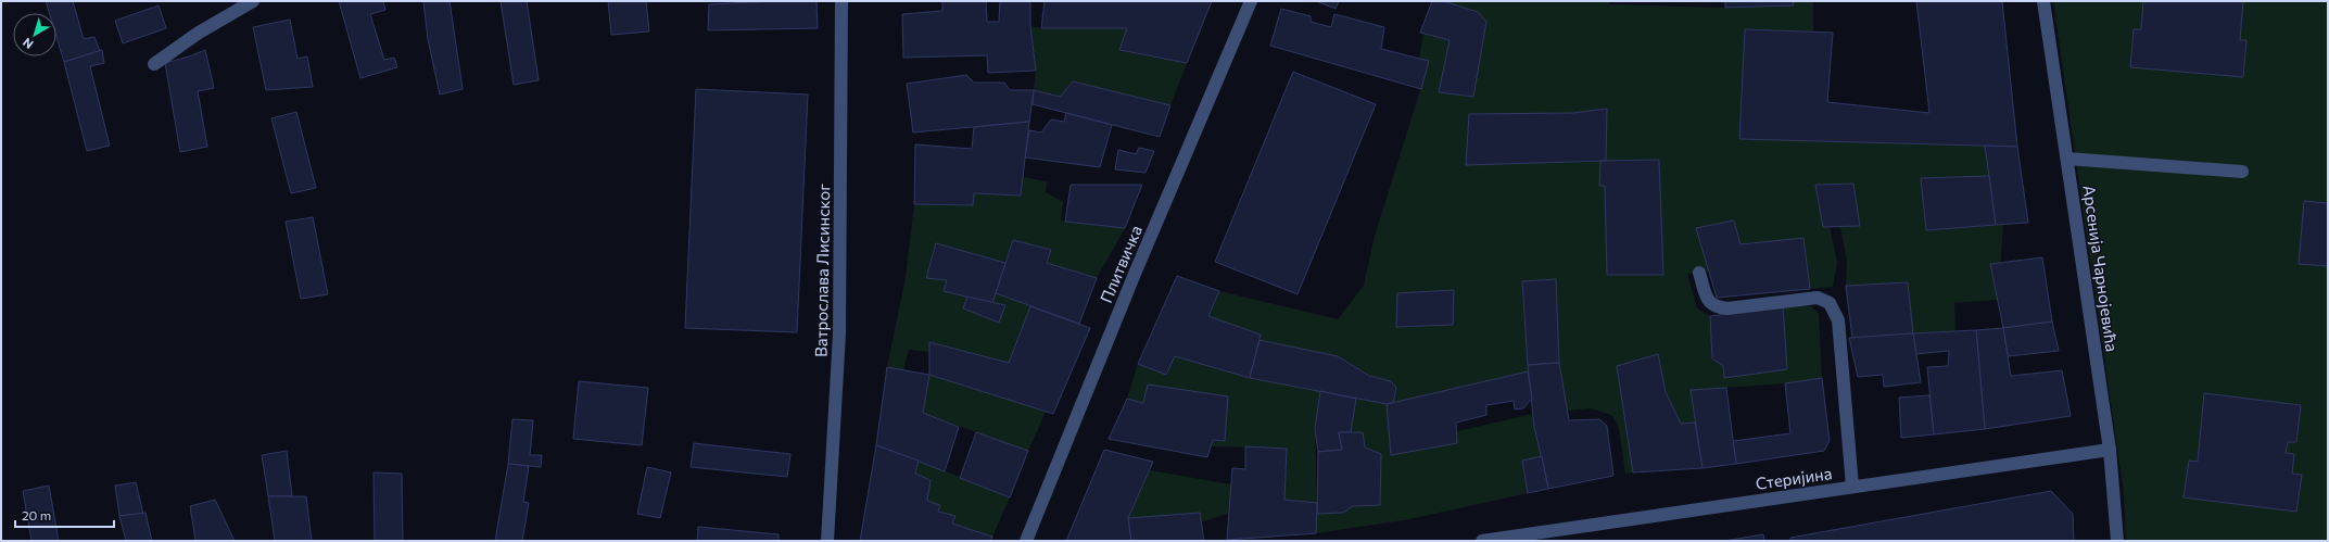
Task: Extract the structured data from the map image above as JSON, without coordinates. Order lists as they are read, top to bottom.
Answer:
{
  "streets": {
    "street": [
      "Плитвичка",
      "Арсенија Чарнојевића",
      "Ватрослава Лисинског",
      "Стеријина"
    ]
  },
  "crossings": [
    ["Арсенија Чарнојевића", "Стеријина"]
  ],
  "scale_bar": "20 m",
  "north": "bottom left"
}
